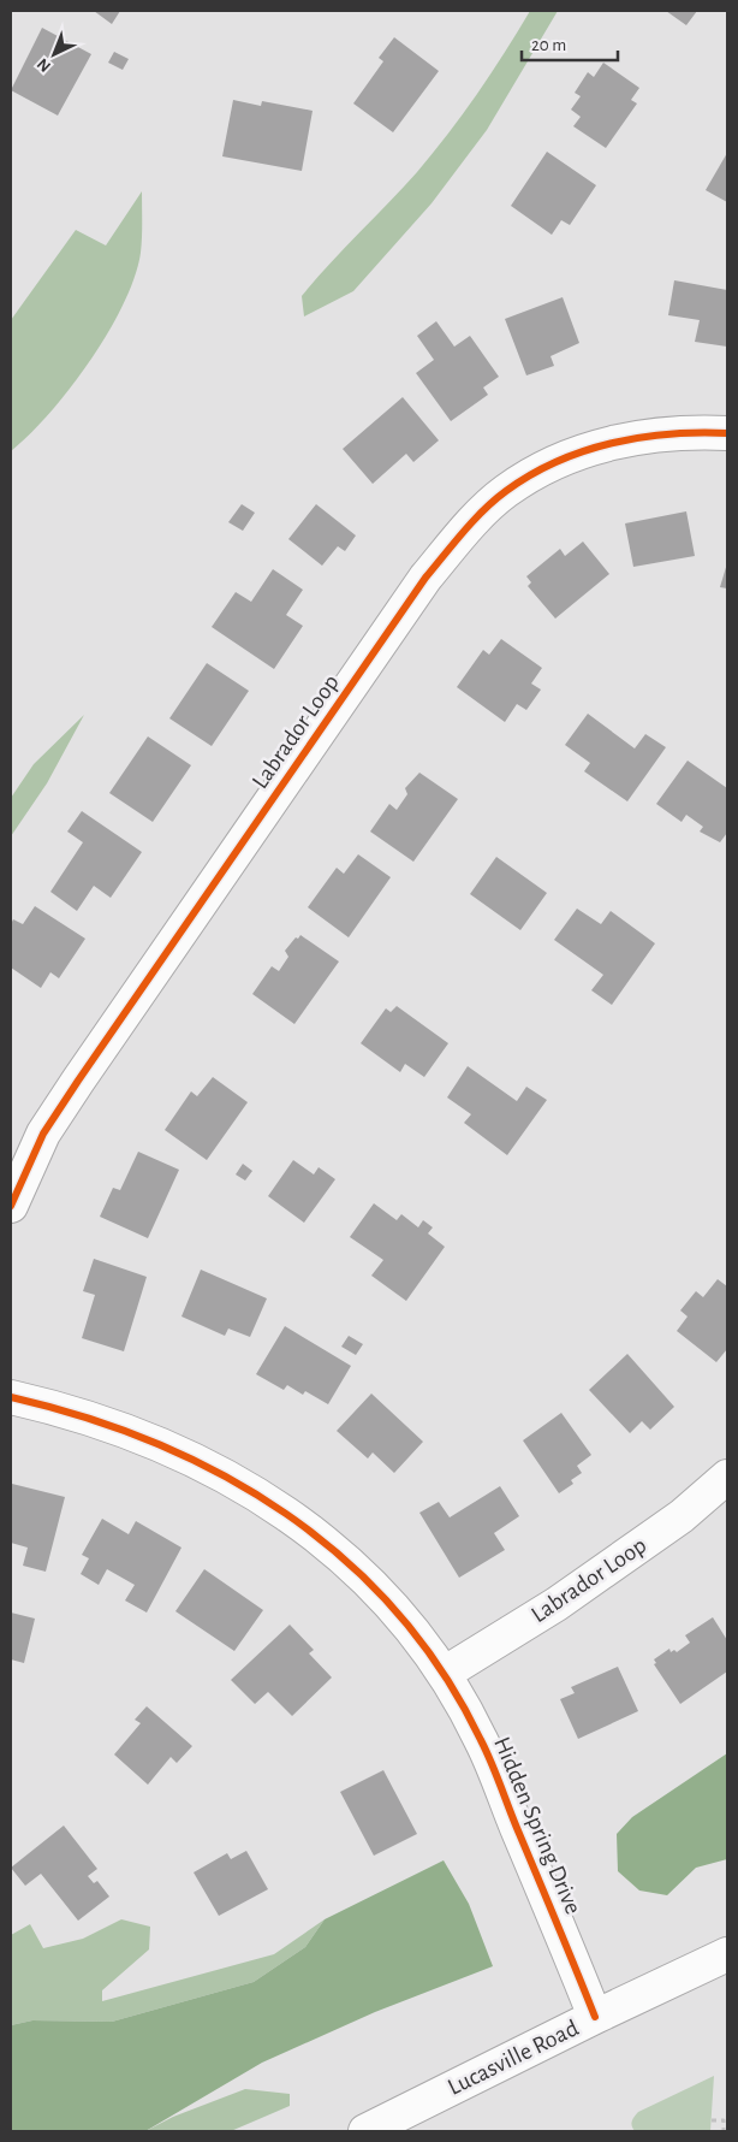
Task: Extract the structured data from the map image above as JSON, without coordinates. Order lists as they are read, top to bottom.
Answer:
{
  "streets": {
    "street": ["Labrador Loop", "Hidden Spring Drive", "Lucasville Road"]
  },
  "crossings": [
    ["Labrador Loop", "Hidden Spring Drive"],
    ["Hidden Spring Drive", "Lucasville Road"]
  ],
  "scale_bar": "20 m",
  "north": "bottom left"
}
